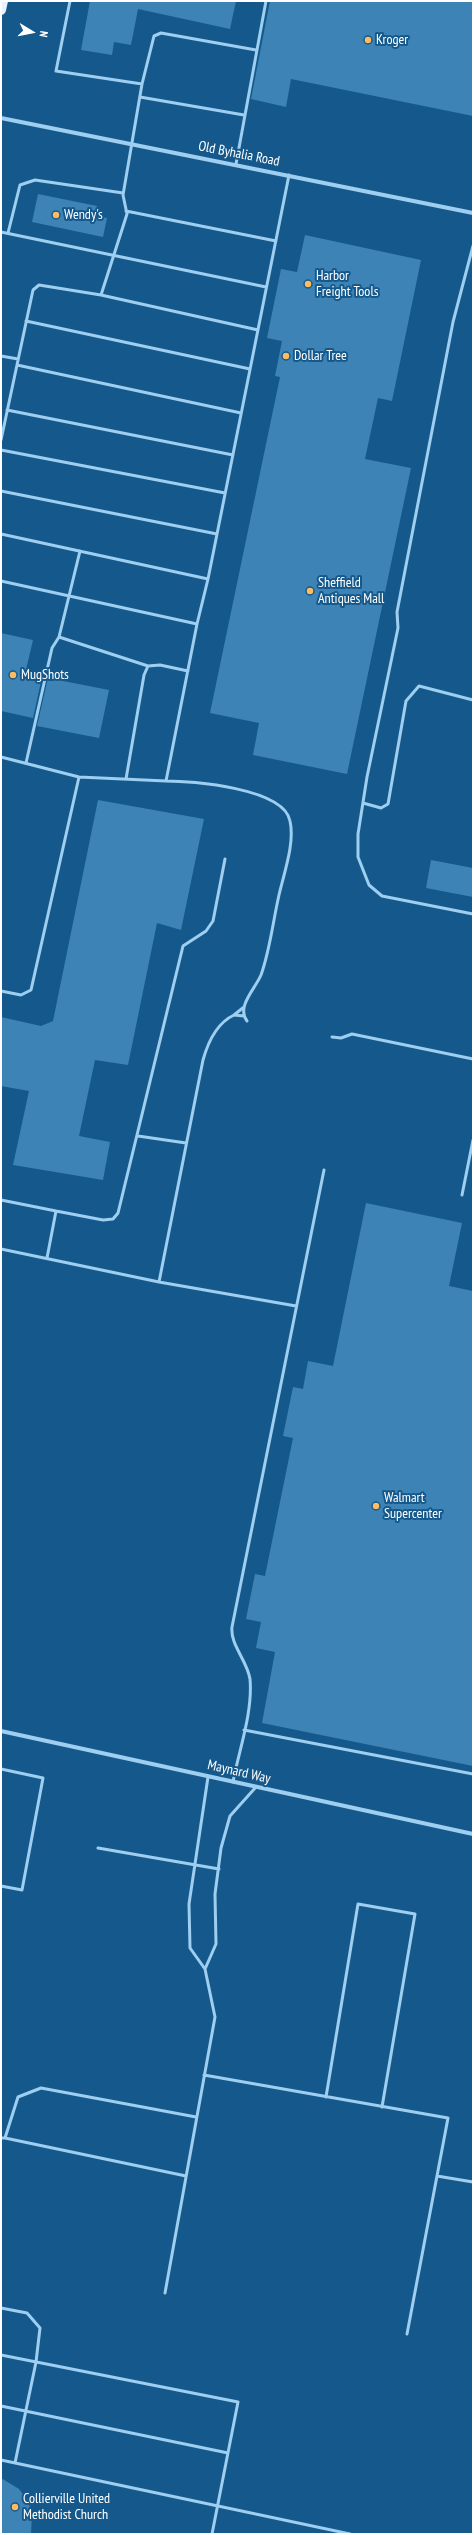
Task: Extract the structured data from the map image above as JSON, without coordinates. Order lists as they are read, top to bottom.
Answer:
{
  "streets": {
    "street": ["Old Byhalia Road", "Maynard Way"]
  },
  "places": [
    "Kroger",
    "Wendy's",
    "Harbor Freight Tools",
    "Dollar Tree",
    "Sheffield Antiques Mall",
    "MugShots",
    "Walmart Supercenter",
    "Collierville United Methodist Church"
  ],
  "north": "right"
}
